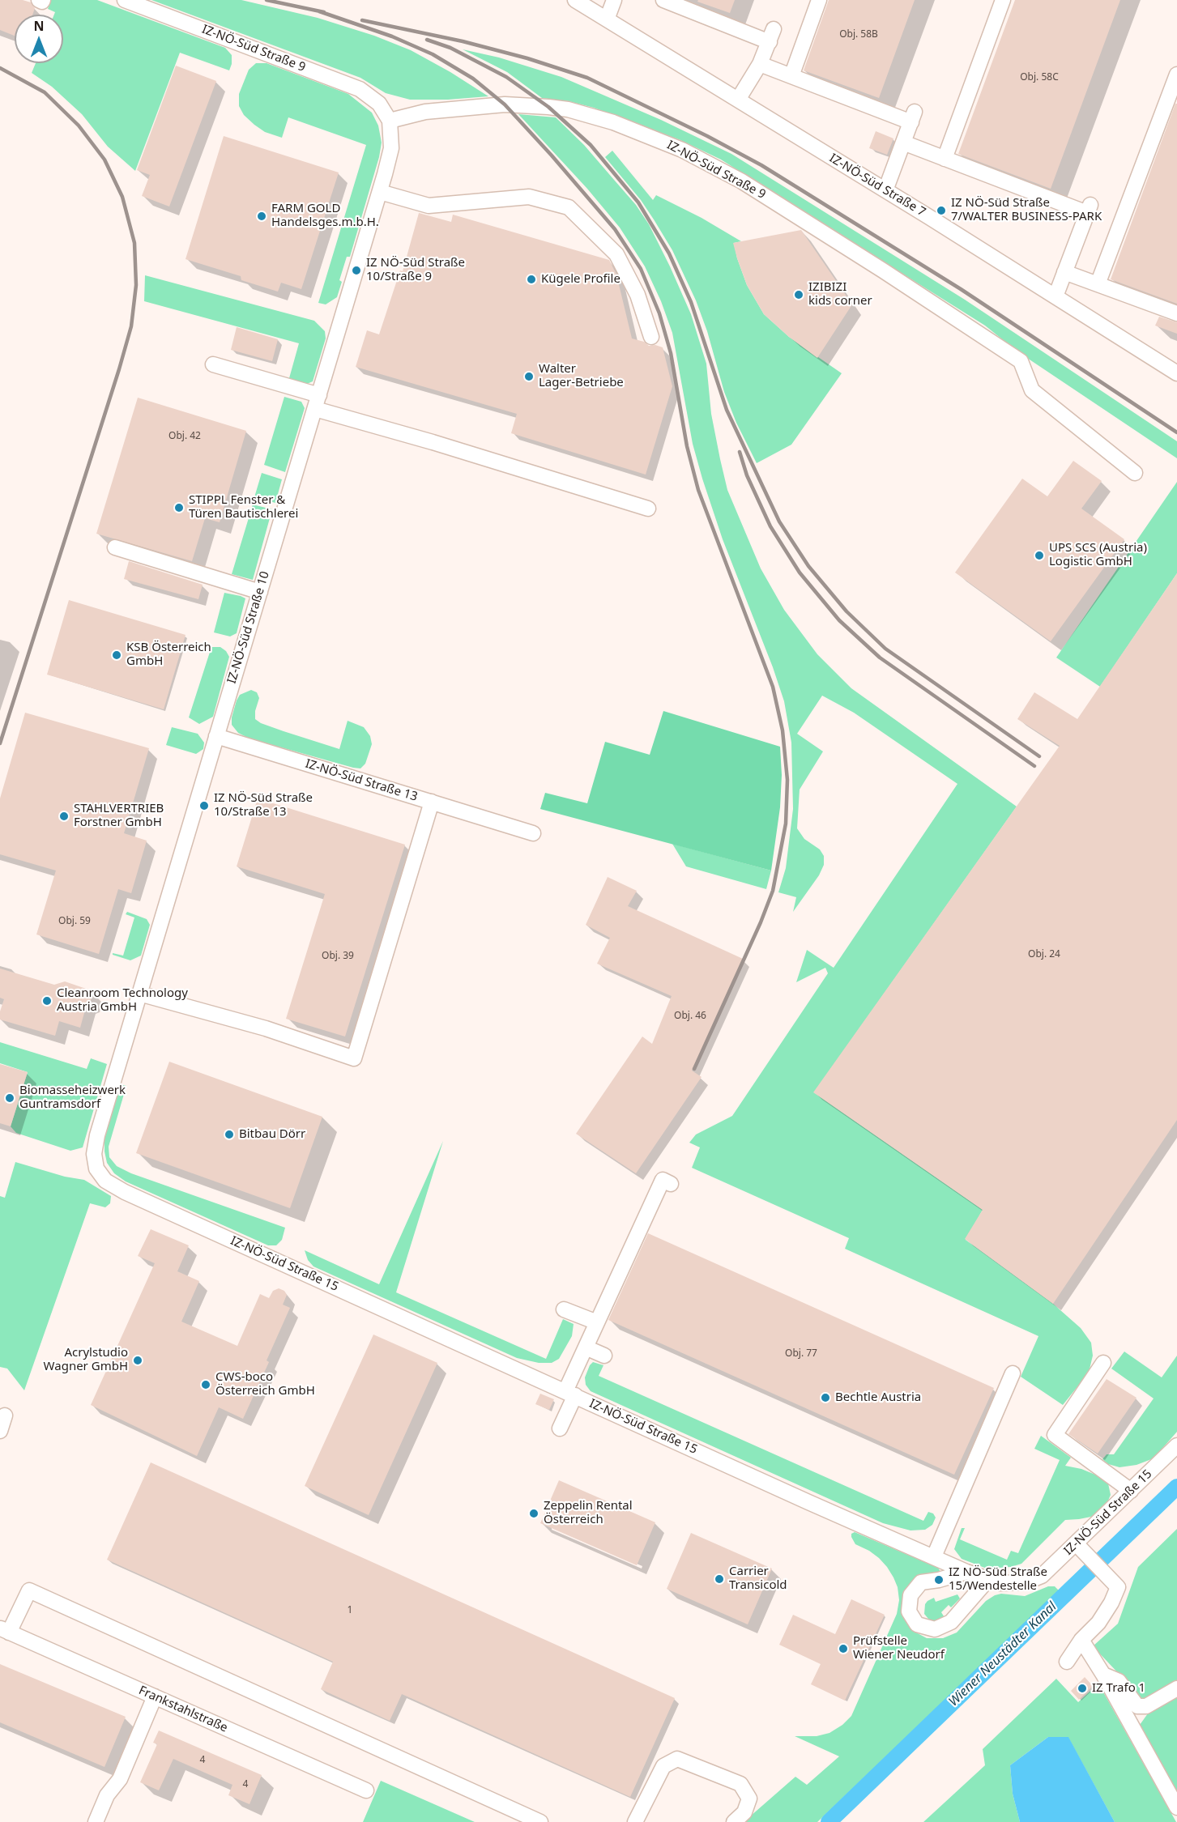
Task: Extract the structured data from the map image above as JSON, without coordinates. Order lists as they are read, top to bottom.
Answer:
{
  "streets": {
    "street": [
      "IZ-NÖ-Süd Straße 9",
      "IZ-NÖ-Süd Straße 7",
      "IZ-NÖ-Süd Straße 10",
      "IZ-NÖ-Süd Straße 13",
      "IZ-NÖ-Süd Straße 15",
      "Frankstahlstraße"
    ]
  },
  "crossings": [
    ["IZ-NÖ-Süd Straße 9", "IZ-NÖ-Süd Straße 10"],
    ["IZ-NÖ-Süd Straße 10", "IZ-NÖ-Süd Straße 13"],
    ["IZ-NÖ-Süd Straße 10", "IZ-NÖ-Süd Straße 15"]
  ],
  "water": ["Wiener Neustädter Kanal"],
  "places": [
    "IZ NÖ-Süd Straße 7/WALTER BUSINESS-PARK",
    "FARM GOLD Handelsges.m.b.H.",
    "IZ NÖ-Süd Straße 10/Straße 9",
    "Kügele Profile",
    "IZIBIZI kids corner",
    "Walter Lager-Betriebe",
    "STIPPL Fenster & Türen Bautischlerei",
    "UPS SCS (Austria) Logistic GmbH",
    "KSB Österreich GmbH",
    "IZ NÖ-Süd Straße 10/Straße 13",
    "STAHLVERTRIEB Forstner GmbH",
    "Cleanroom Technology Austria GmbH",
    "Biomasseheizwerk Guntramsdorf",
    "Bitbau Dörr",
    "Acrylstudio Wagner GmbH",
    "CWS-boco Österreich GmbH",
    "Bechtle Austria",
    "Zeppelin Rental Österreich",
    "Carrier Transicold",
    "IZ NÖ-Süd Straße 15/Wendestelle",
    "Prüfstelle Wiener Neudorf",
    "IZ Trafo 1"
  ],
  "house_numbers": [
    "Obj. 58B",
    "Obj. 58C",
    "Obj. 42",
    "Obj. 59",
    "Obj. 24",
    "Obj. 39",
    "Obj. 46",
    "Obj. 77",
    "1",
    "4",
    "4"
  ],
  "north": "top"
}
